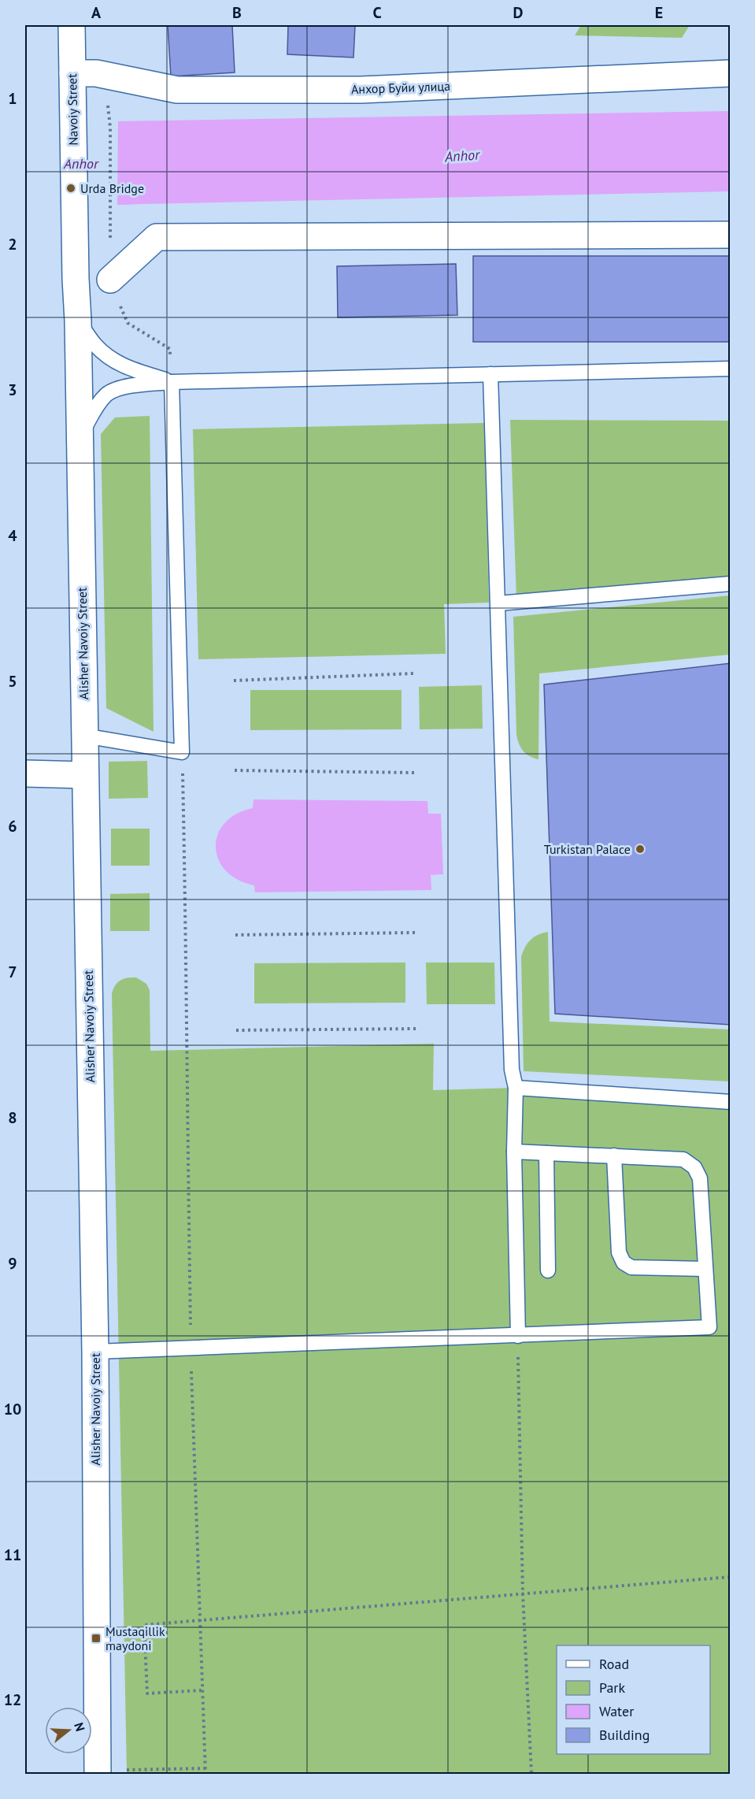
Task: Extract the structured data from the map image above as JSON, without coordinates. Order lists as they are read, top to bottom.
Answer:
{
  "streets": {
    "main road": ["Анхор Буйи улица", "Navoiy Street", "Alisher Navoiy Street"]
  },
  "crossings": [
    ["Анхор Буйи улица", "Navoiy Street"],
    ["Navoiy Street", "Alisher Navoiy Street"]
  ],
  "water": ["Anhor"],
  "places": {
    "other": ["Urda Bridge", "Turkistan Palace"],
    "transit": ["Mustaqillik maydoni"]
  },
  "legend": [
    "Road",
    "Park",
    "Water",
    "Building"
  ],
  "north": "right",
  "grid": {
    "columns": [
      "A",
      "B",
      "C",
      "D",
      "E"
    ],
    "rows": [
      "1",
      "2",
      "3",
      "4",
      "5",
      "6",
      "7",
      "8",
      "9",
      "10",
      "11",
      "12"
    ]
  }
}
